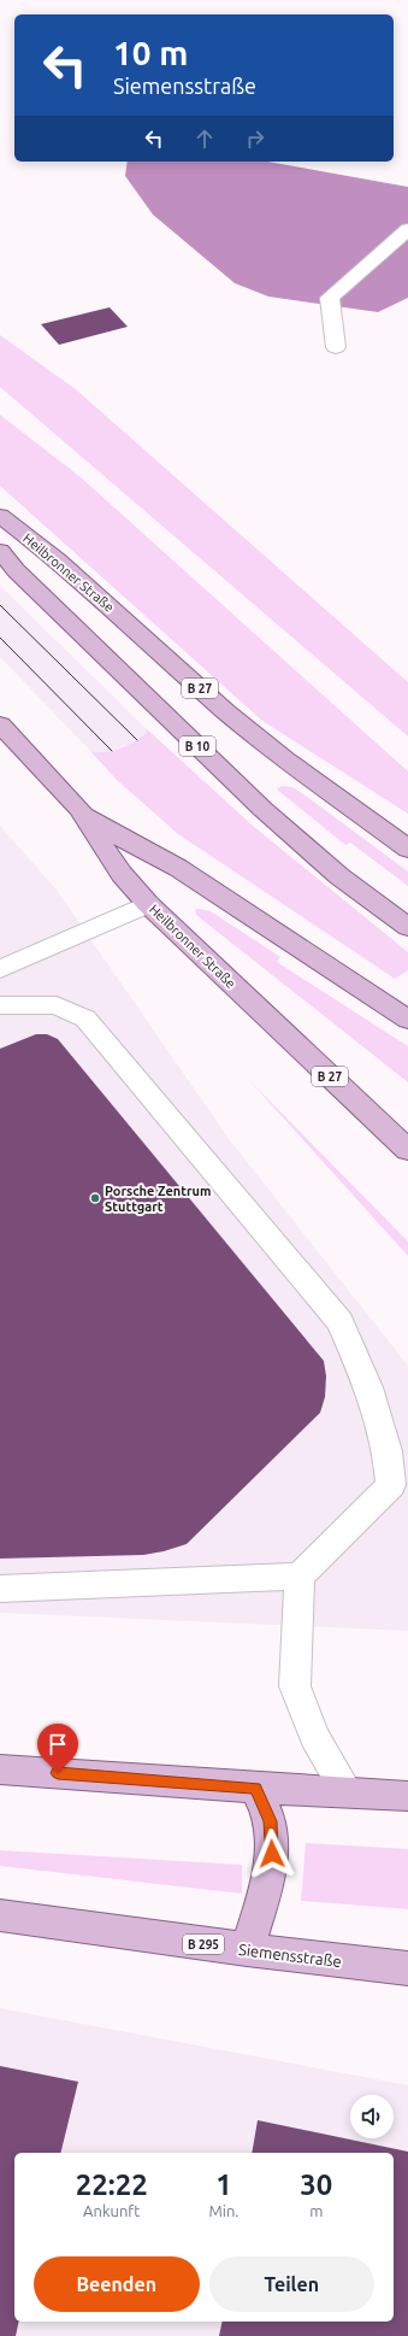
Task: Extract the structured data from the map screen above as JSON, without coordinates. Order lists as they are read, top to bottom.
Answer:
{
  "streets": {
    "main road": [
      "Heilbronner Straße",
      "B 27",
      "B 10",
      "B 295",
      "Siemensstraße"
    ]
  },
  "places": ["Porsche Zentrum Stuttgart"],
  "page": {
    "turn": ["10 m", "Siemensstraße"],
    "eta": [
      "22:22",
      "Ankunft",
      "1",
      "Min.",
      "30",
      "m"
    ],
    "buttons": ["Beenden", "Teilen"]
  }
}
